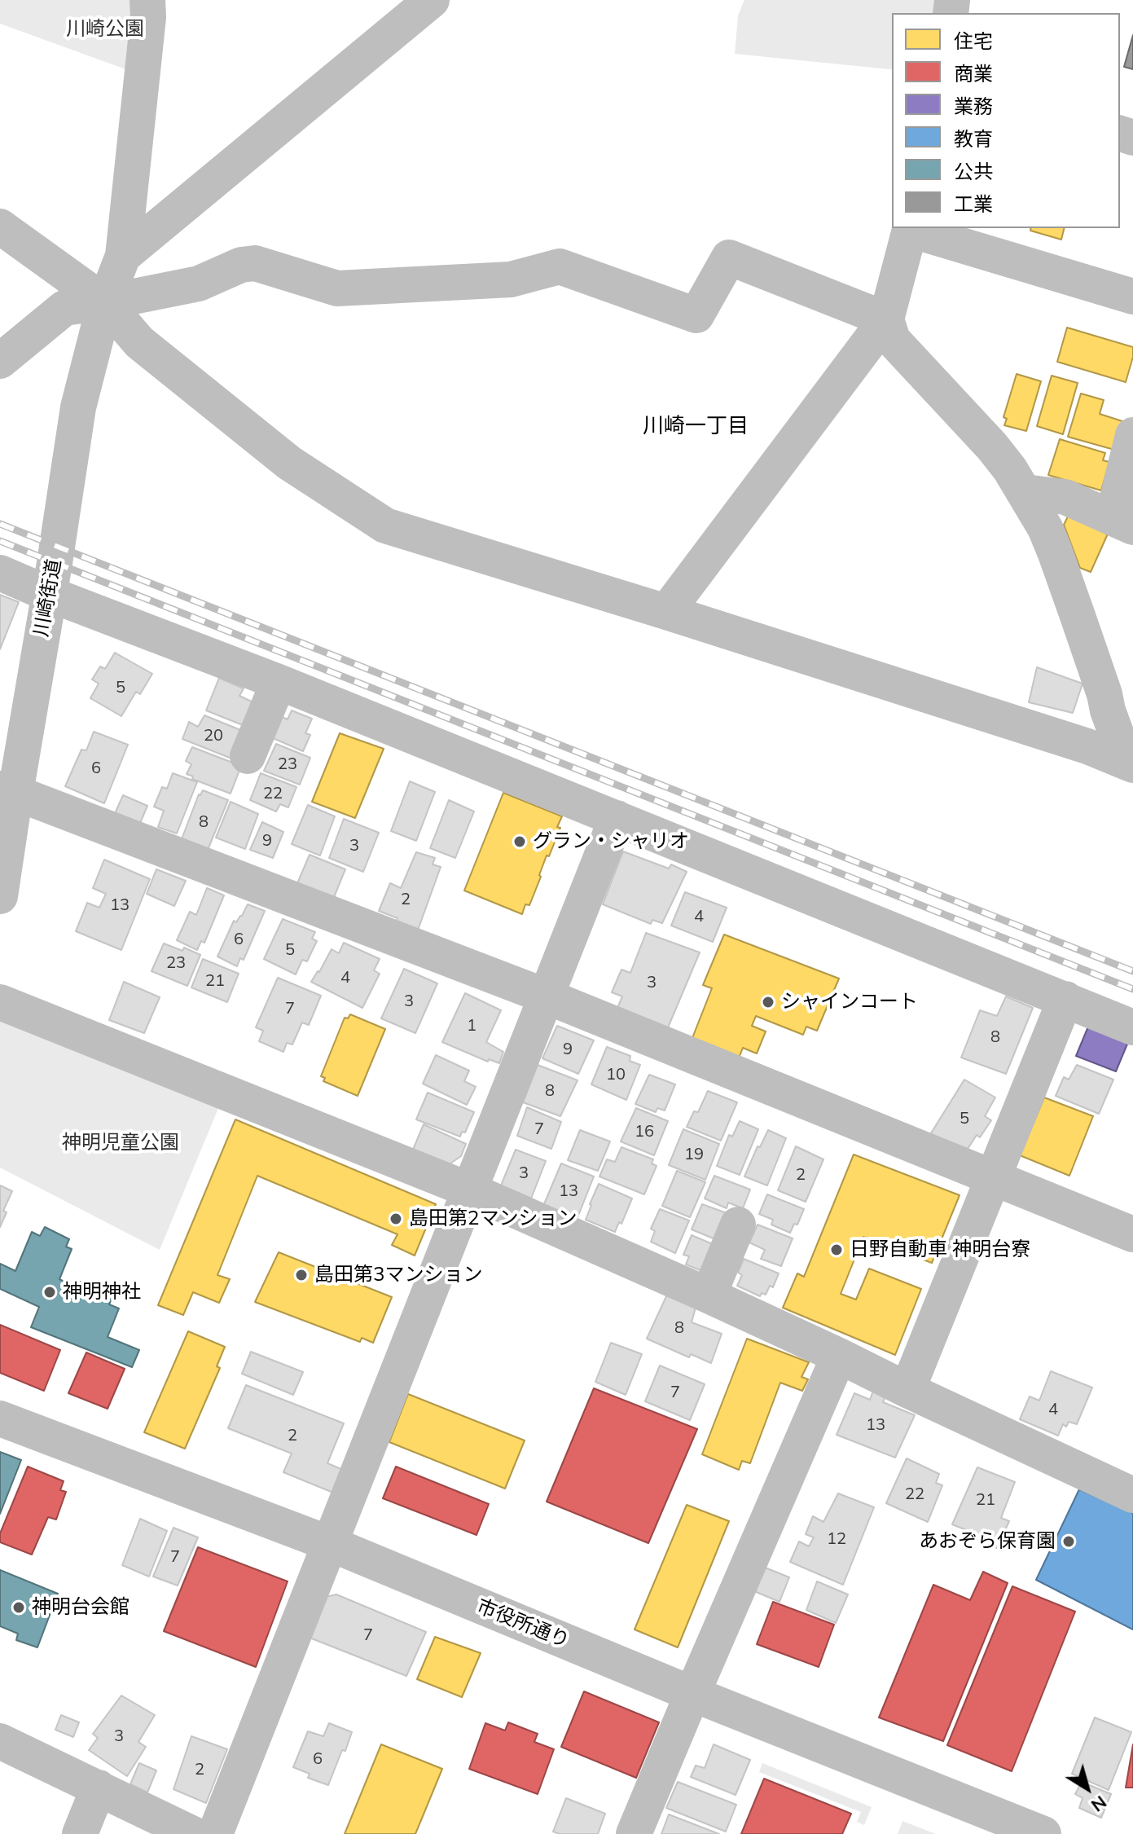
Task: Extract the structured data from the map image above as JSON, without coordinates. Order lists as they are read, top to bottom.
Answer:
{
  "streets": {
    "street": ["川崎街道", "市役所通り"]
  },
  "districts": ["川崎一丁目"],
  "parks": ["川崎公園", "神明児童公園"],
  "places": [
    "グラン・シャリオ",
    "シャインコート",
    "島田第2マンション",
    "日野自動車 神明台寮",
    "島田第3マンション",
    "神明神社",
    "あおぞら保育園",
    "神明台会館"
  ],
  "house_numbers": [
    "5",
    "20",
    "23",
    "6",
    "22",
    "8",
    "9",
    "3",
    "2",
    "13",
    "4",
    "6",
    "5",
    "23",
    "4",
    "21",
    "3",
    "3",
    "7",
    "1",
    "8",
    "9",
    "10",
    "8",
    "5",
    "7",
    "16",
    "19",
    "3",
    "2",
    "13",
    "8",
    "7",
    "4",
    "13",
    "2",
    "22",
    "21",
    "12",
    "7",
    "7",
    "3",
    "6",
    "2"
  ],
  "legend": [
    "住宅",
    "商業",
    "業務",
    "教育",
    "公共",
    "工業"
  ],
  "north": "bottom right"
}
